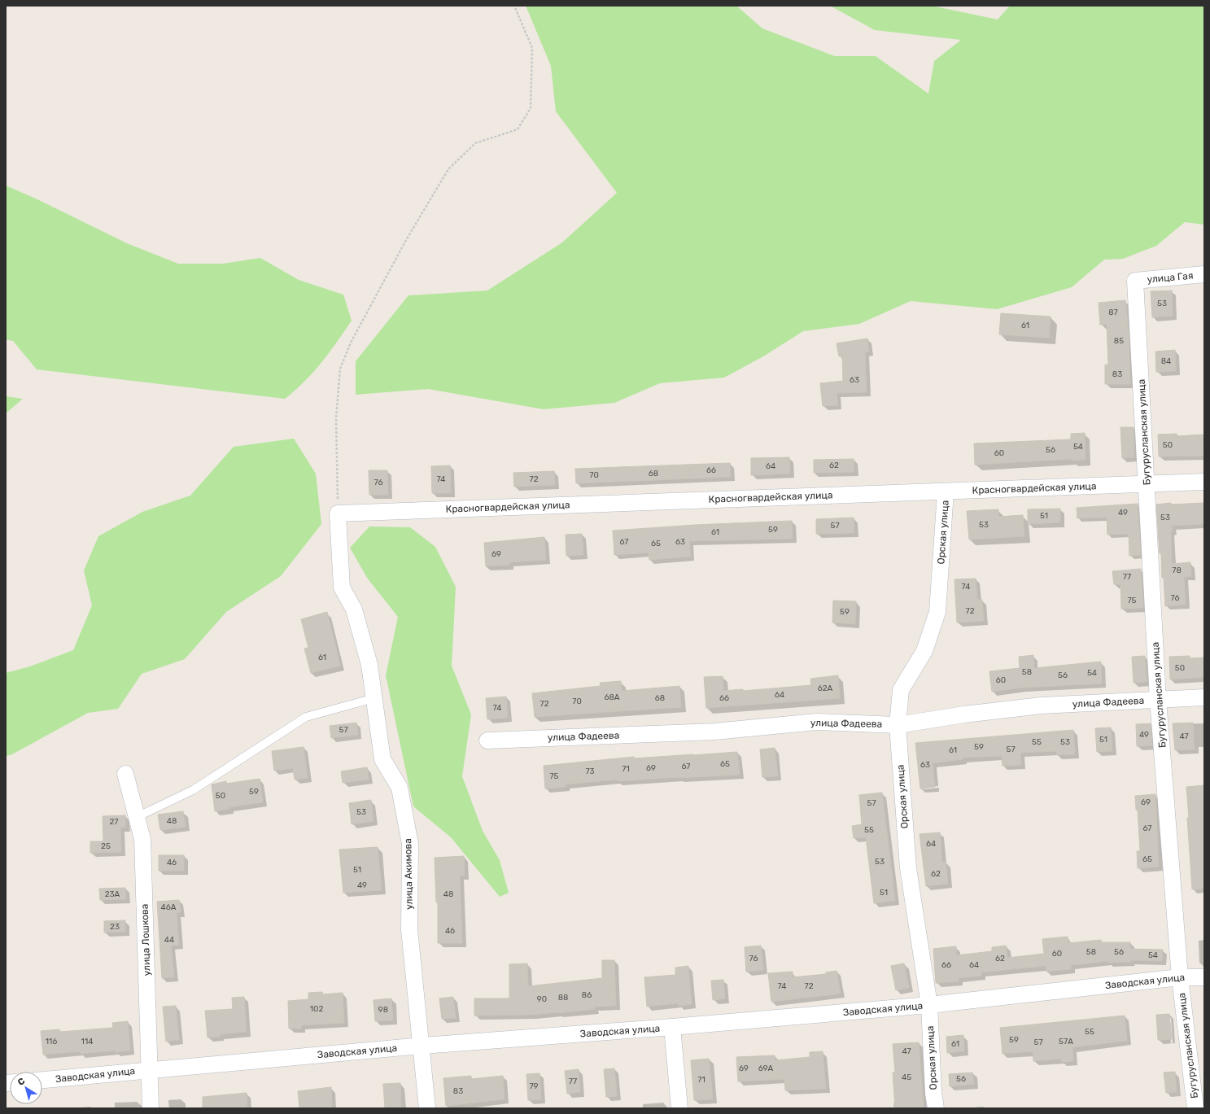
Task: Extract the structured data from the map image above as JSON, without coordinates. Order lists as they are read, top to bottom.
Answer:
{
  "streets": {
    "street": [
      "улица Гая",
      "Бугурусланская улица",
      "Красногвардейская улица",
      "Орская улица",
      "улица Фадеева",
      "улица Акимова",
      "улица Лошкова",
      "Заводская улица"
    ]
  },
  "crossings": [
    ["улица Гая", "Бугурусланская улица"],
    ["Бугурусланская улица", "Красногвардейская улица"],
    ["Бугурусланская улица", "улица Фадеева"],
    ["Бугурусланская улица", "Заводская улица"],
    ["Красногвардейская улица", "Орская улица"],
    ["Красногвардейская улица", "улица Акимова"],
    ["Орская улица", "улица Фадеева"],
    ["Орская улица", "Заводская улица"],
    ["улица Акимова", "Заводская улица"],
    ["улица Лошкова", "Заводская улица"]
  ],
  "house_numbers": [
    "53",
    "87",
    "61",
    "85",
    "84",
    "83",
    "63",
    "50",
    "54",
    "56",
    "60",
    "62",
    "64",
    "66",
    "68",
    "70",
    "74",
    "72",
    "76",
    "49",
    "51",
    "53",
    "53",
    "57",
    "59",
    "61",
    "67",
    "63",
    "65",
    "69",
    "78",
    "77",
    "74",
    "76",
    "75",
    "72",
    "59",
    "61",
    "50",
    "58",
    "54",
    "56",
    "60",
    "62А",
    "64",
    "68А",
    "68",
    "66",
    "70",
    "72",
    "74",
    "57",
    "49",
    "47",
    "51",
    "55",
    "53",
    "59",
    "57",
    "61",
    "65",
    "63",
    "67",
    "69",
    "71",
    "73",
    "75",
    "59",
    "50",
    "69",
    "57",
    "53",
    "48",
    "27",
    "67",
    "55",
    "64",
    "25",
    "65",
    "53",
    "46",
    "51",
    "62",
    "49",
    "51",
    "23А",
    "48",
    "46А",
    "23",
    "46",
    "44",
    "58",
    "56",
    "60",
    "54",
    "76",
    "62",
    "66",
    "64",
    "74",
    "72",
    "86",
    "88",
    "90",
    "102",
    "98",
    "55",
    "59",
    "116",
    "114",
    "57А",
    "57",
    "61",
    "47",
    "69",
    "69А",
    "45",
    "56",
    "71",
    "77",
    "79",
    "83"
  ],
  "north": "top left"
}
